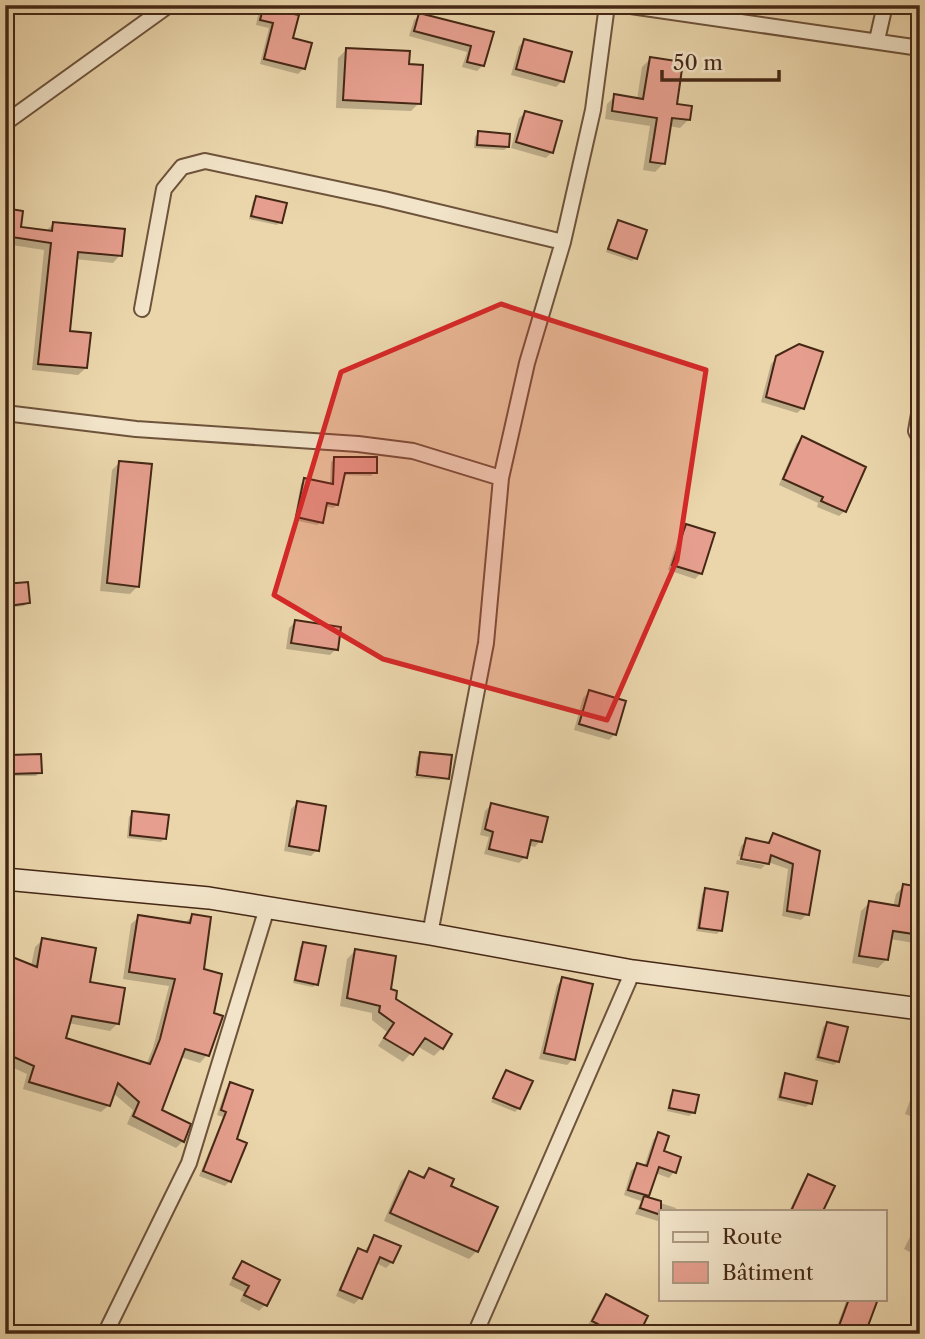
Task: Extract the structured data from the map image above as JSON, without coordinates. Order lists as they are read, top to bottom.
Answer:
{
  "legend": ["Route", "Bâtiment"],
  "scale_bar": "50 m"
}
